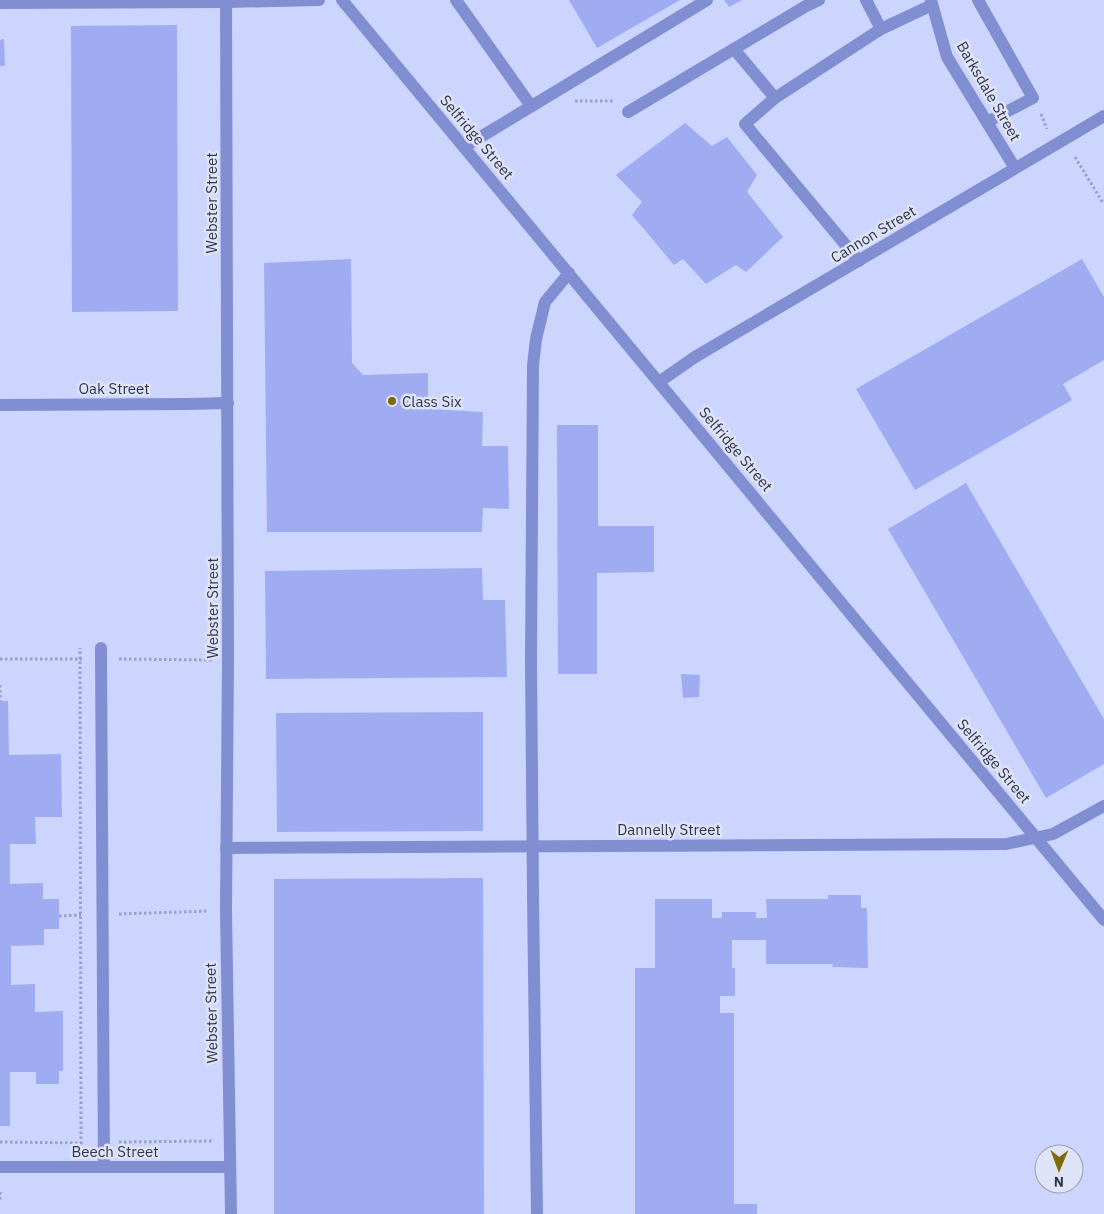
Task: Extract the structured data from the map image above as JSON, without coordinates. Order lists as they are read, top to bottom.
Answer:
{
  "streets": {
    "street": [
      "Barksdale Street",
      "Selfridge Street",
      "Webster Street",
      "Cannon Street",
      "Oak Street",
      "Dannelly Street",
      "Beech Street"
    ]
  },
  "crossings": [
    ["Barksdale Street", "Cannon Street"],
    ["Selfridge Street", "Cannon Street"],
    ["Selfridge Street", "Dannelly Street"],
    ["Webster Street", "Oak Street"],
    ["Webster Street", "Dannelly Street"],
    ["Webster Street", "Beech Street"]
  ],
  "places": ["Class Six"],
  "north": "bottom"
}
